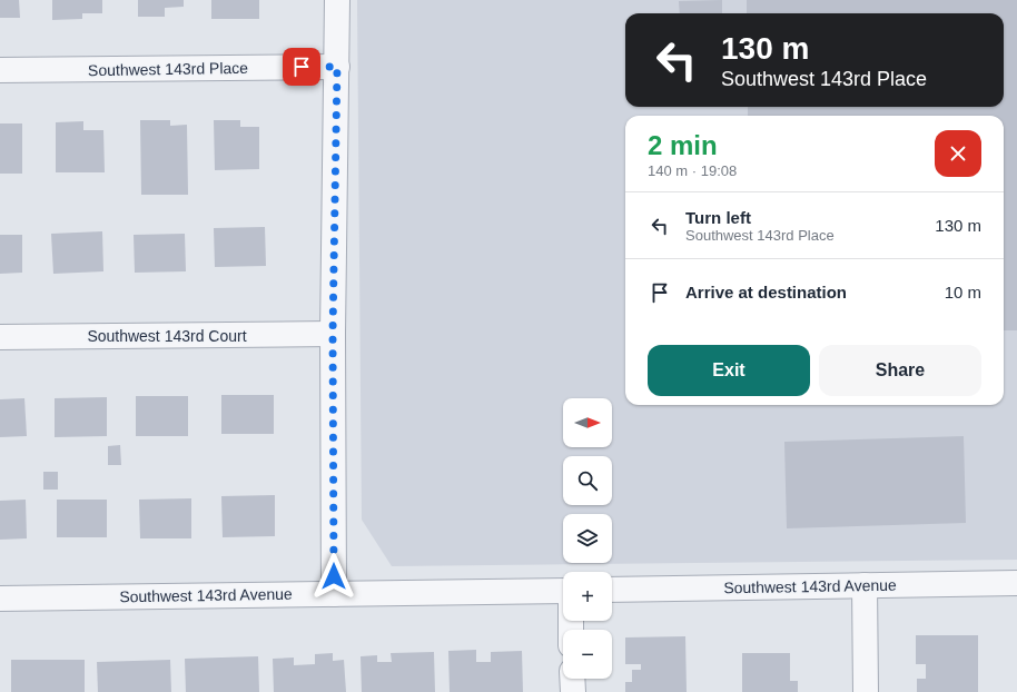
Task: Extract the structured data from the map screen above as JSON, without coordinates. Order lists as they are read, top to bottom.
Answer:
{
  "streets": {
    "street": ["Southwest 143rd Place", "Southwest 143rd Court", "Southwest 143rd Avenue"]
  },
  "north": "right",
  "page": {
    "turn": ["130 m", "Southwest 143rd Place"],
    "heading": ["2 min", "140 m · 19:08"],
    "list": [
      {
        "name": "Turn left",
        "note": "Southwest 143rd Place",
        "value": "130 m"
      },
      {
        "name": "Arrive at destination",
        "value": "10 m"
      }
    ],
    "buttons": ["Exit", "Share"],
    "map_buttons": ["+", "−"]
  }
}
